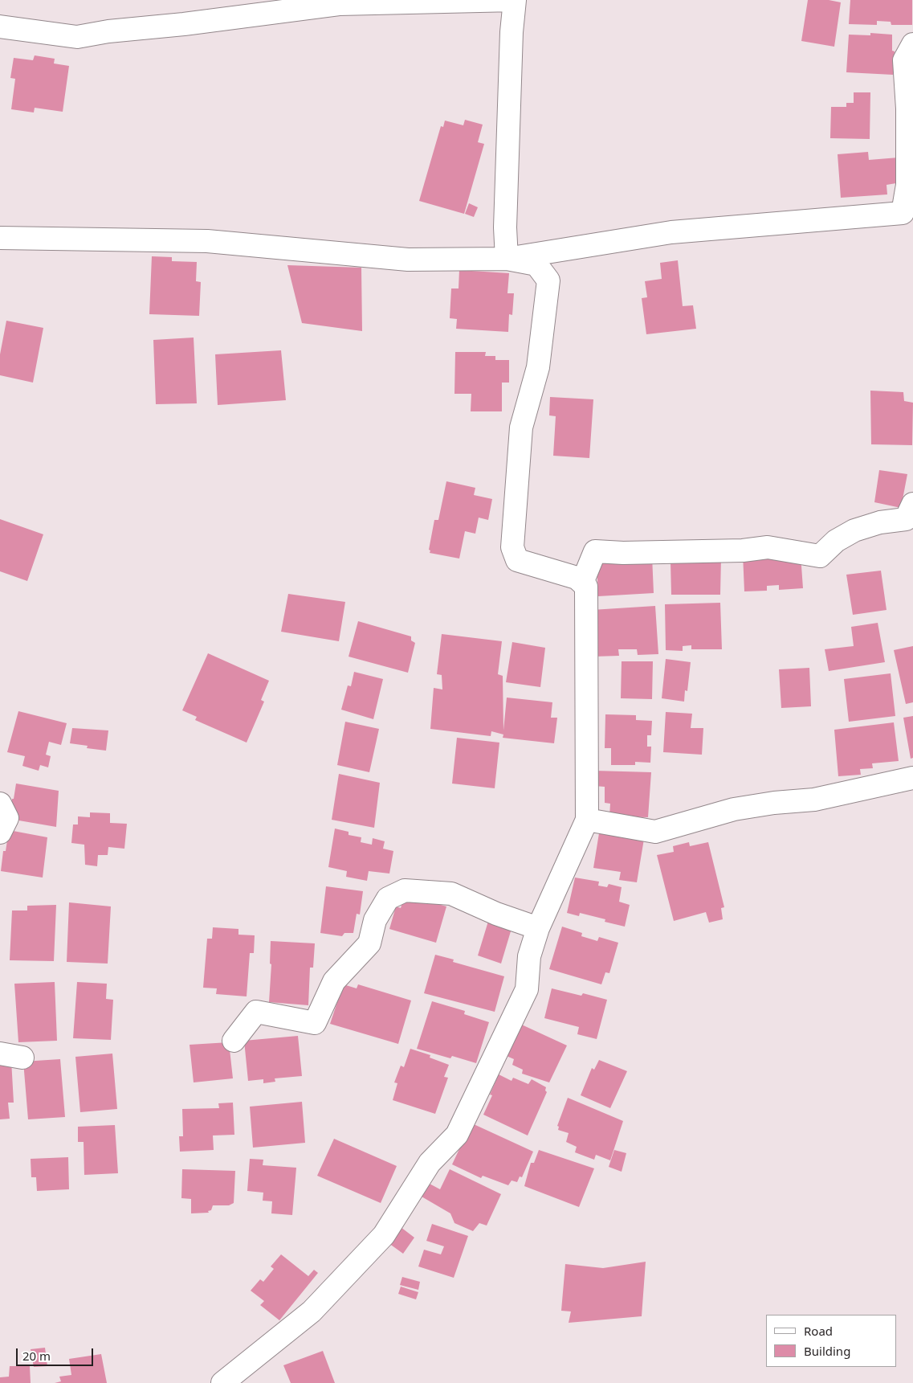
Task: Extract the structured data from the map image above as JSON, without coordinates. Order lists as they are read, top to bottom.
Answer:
{
  "legend": ["Road", "Building"],
  "scale_bar": "20 m"
}
